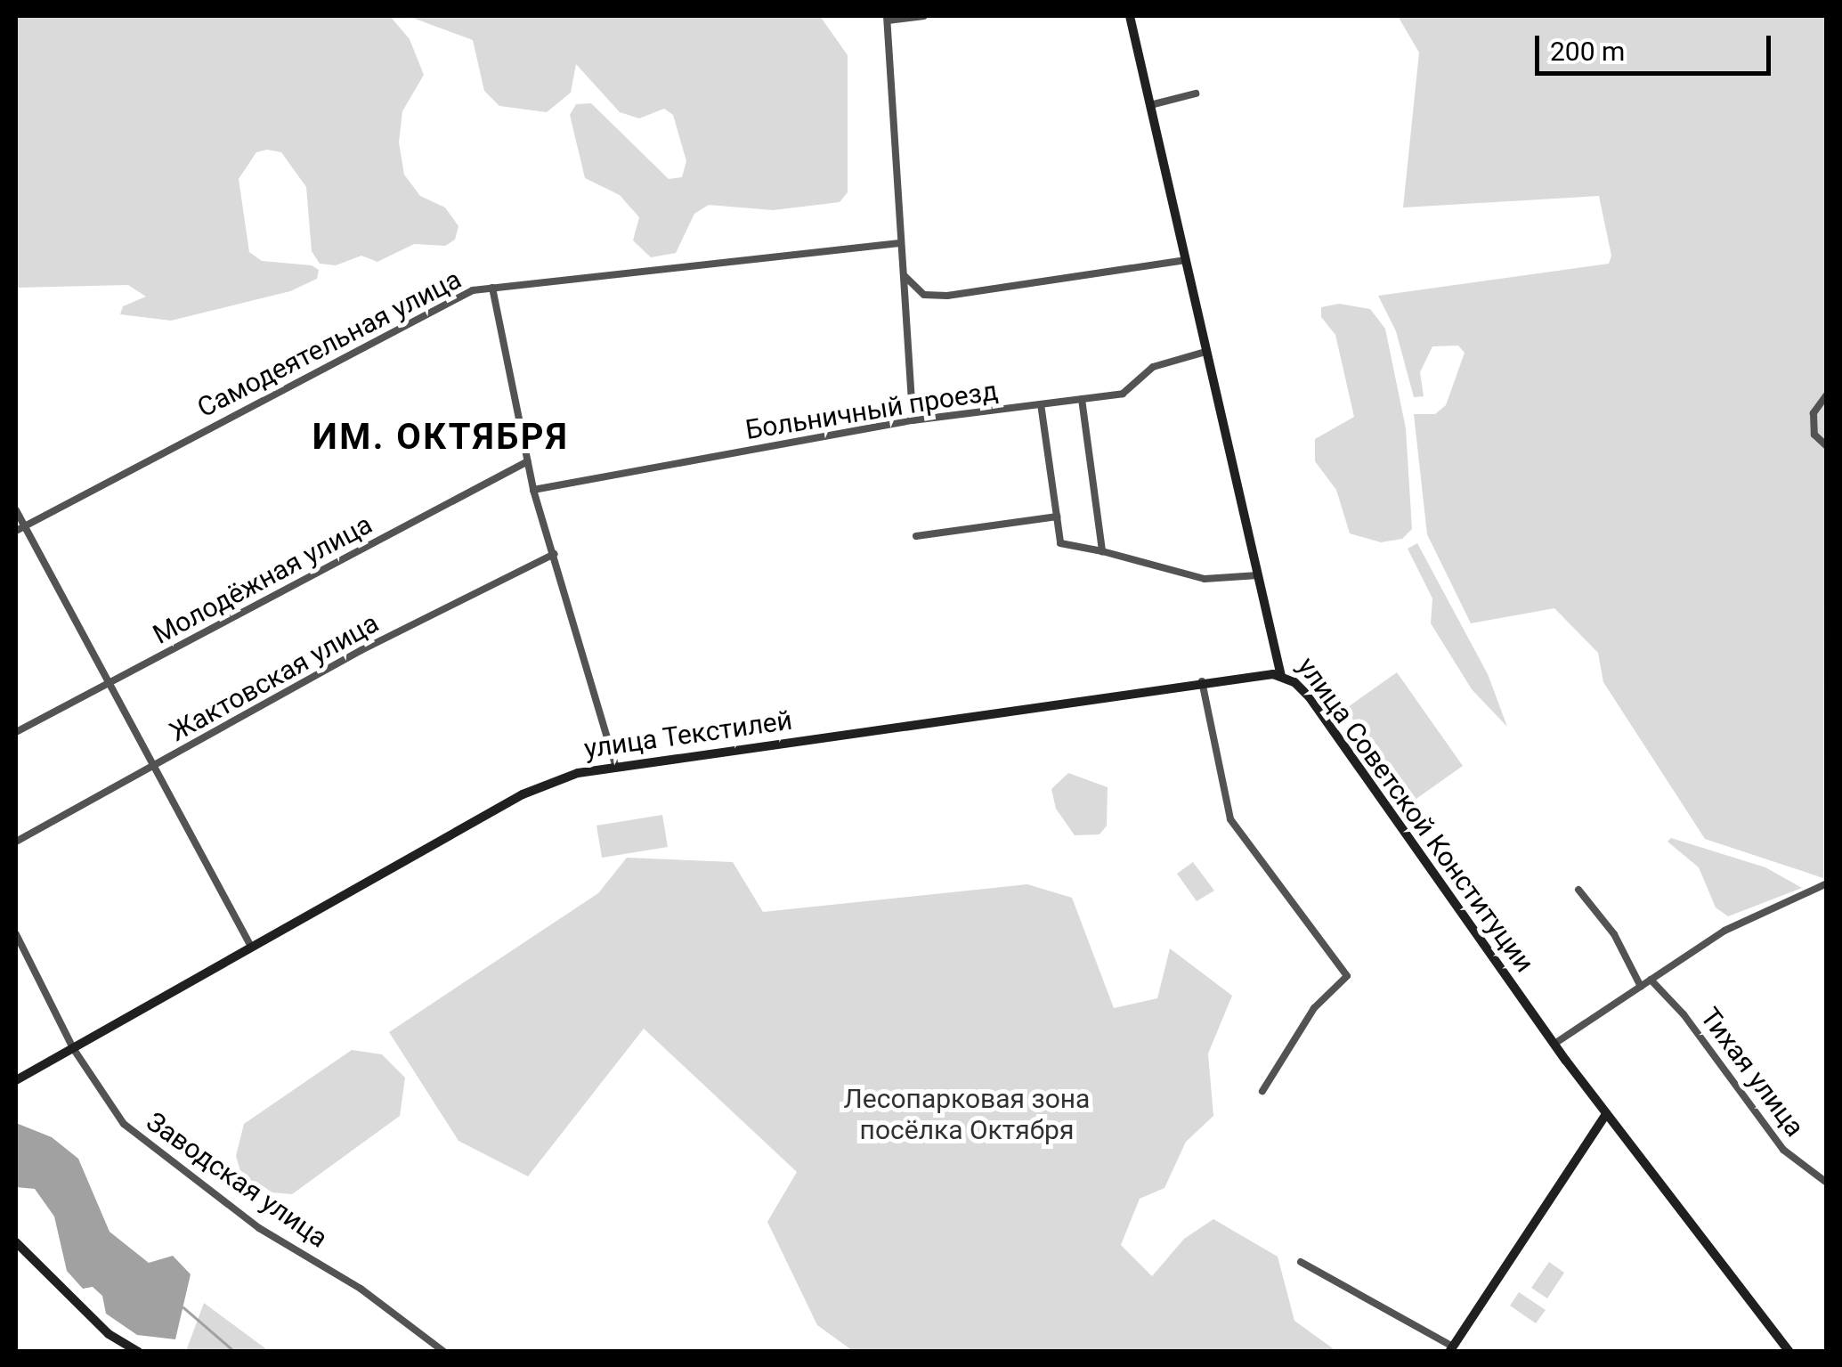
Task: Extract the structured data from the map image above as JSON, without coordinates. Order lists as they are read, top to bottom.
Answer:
{
  "streets": {
    "street": [
      "Самодеятельная улица",
      "Больничный проезд",
      "Молодёжная улица",
      "Жактовская улица",
      "улица Текстилей",
      "улица Советской Конституции",
      "Тихая улица",
      "Заводская улица"
    ]
  },
  "crossings": [
    ["Больничный проезд", "улица Советской Конституции"],
    ["улица Текстилей", "улица Советской Конституции"],
    ["улица Текстилей", "Заводская улица"]
  ],
  "districts": ["ИМ. ОКТЯБРЯ"],
  "parks": ["Лесопарковая зона посёлка Октября"],
  "scale_bar": "200 m"
}
